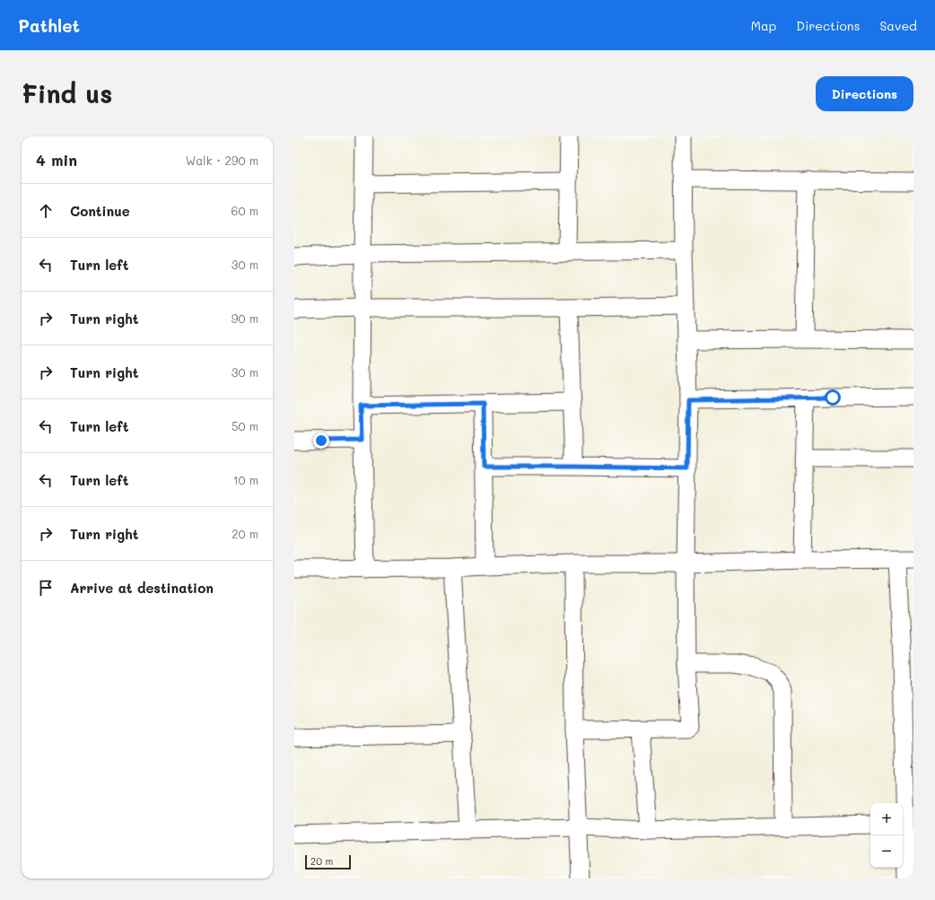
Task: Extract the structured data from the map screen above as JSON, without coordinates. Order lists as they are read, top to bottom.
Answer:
{
  "scale_bar": "20 m",
  "page": {
    "header": "Pathlet",
    "nav": ["Map", "Directions", "Saved"],
    "buttons": "Directions",
    "title": "Find us",
    "heading": ["4 min", "Walk · 290 m"],
    "list": [
      ["Continue", "60 m"],
      ["Turn left", "30 m"],
      ["Turn right", "90 m"],
      ["Turn right", "30 m"],
      ["Turn left", "50 m"],
      ["Turn left", "10 m"],
      ["Turn right", "20 m"],
      "Arrive at destination"
    ],
    "map_buttons": ["+", "−"],
    "scale": "20 m"
  }
}
